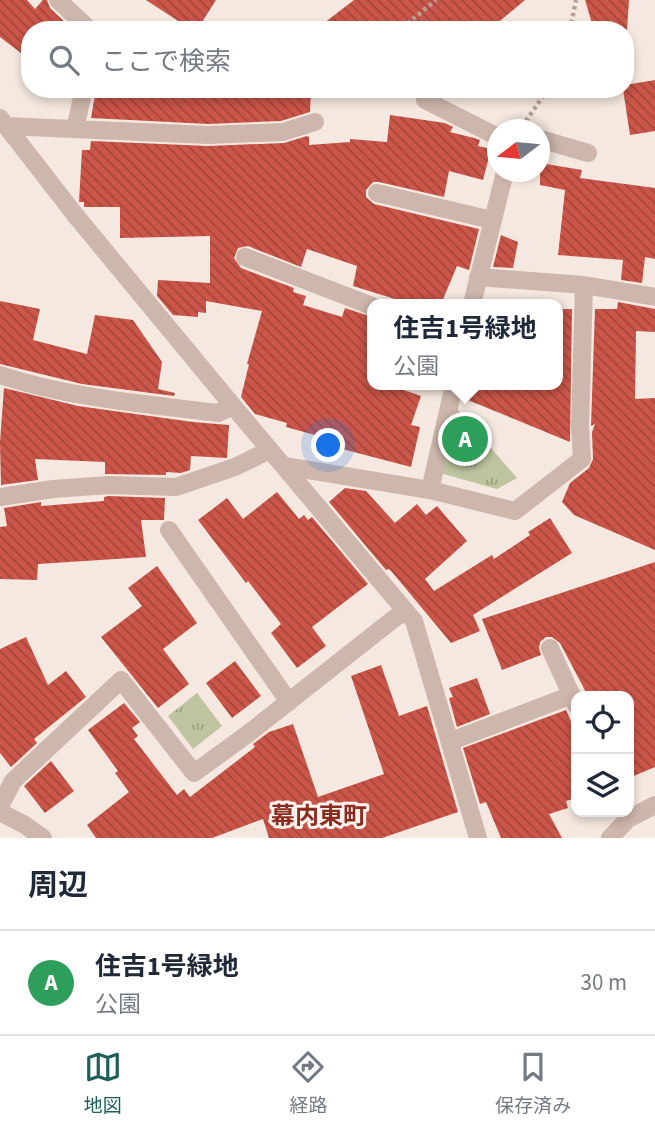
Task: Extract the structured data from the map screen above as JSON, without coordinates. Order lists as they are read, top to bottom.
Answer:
{
  "districts": ["幕内東町"],
  "north": "left",
  "page": {
    "search": "ここで検索",
    "popup": ["住吉1号緑地", "公園"],
    "pins": "A",
    "heading": "周辺",
    "list": [
      {
        "mark": "A",
        "name": "住吉1号緑地",
        "note": "公園",
        "value": "30 m"
      }
    ],
    "nav": ["地図", "経路", "保存済み"]
  }
}
